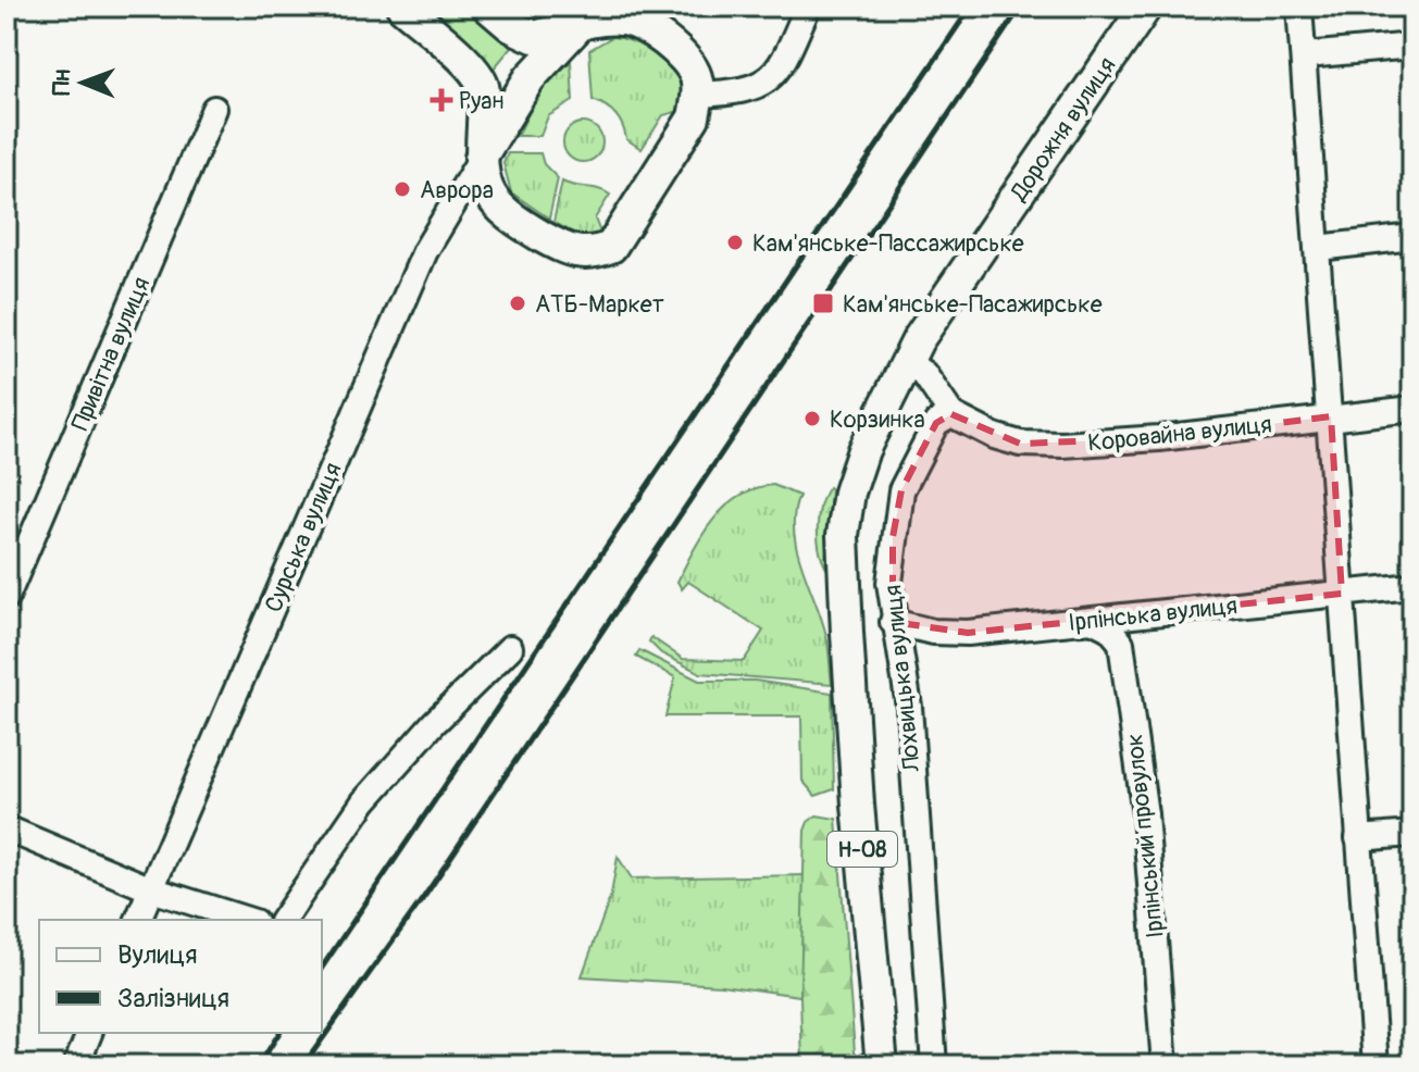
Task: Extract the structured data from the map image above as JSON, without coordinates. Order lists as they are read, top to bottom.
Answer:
{
  "streets": {
    "main road": ["Дорожня вулиця", "Н-08"],
    "street": [
      "Привітна вулиця",
      "Коровайна вулиця",
      "Сурська вулиця",
      "Ірпінська вулиця",
      "Лохвицька вулиця",
      "Ірпінський провулок"
    ]
  },
  "crossings": [
    ["Коровайна вулиця", "Лохвицька вулиця"],
    ["Ірпінська вулиця", "Лохвицька вулиця"]
  ],
  "places": {
    "health": ["Руан"],
    "other": [
      "Аврора",
      "Кам'янське-Пассажирське",
      "АТБ-Маркет",
      "Корзинка"
    ],
    "transit": ["Кам'янське-Пасажирське"]
  },
  "legend": ["Вулиця", "Залізниця"],
  "north": "left"
}
